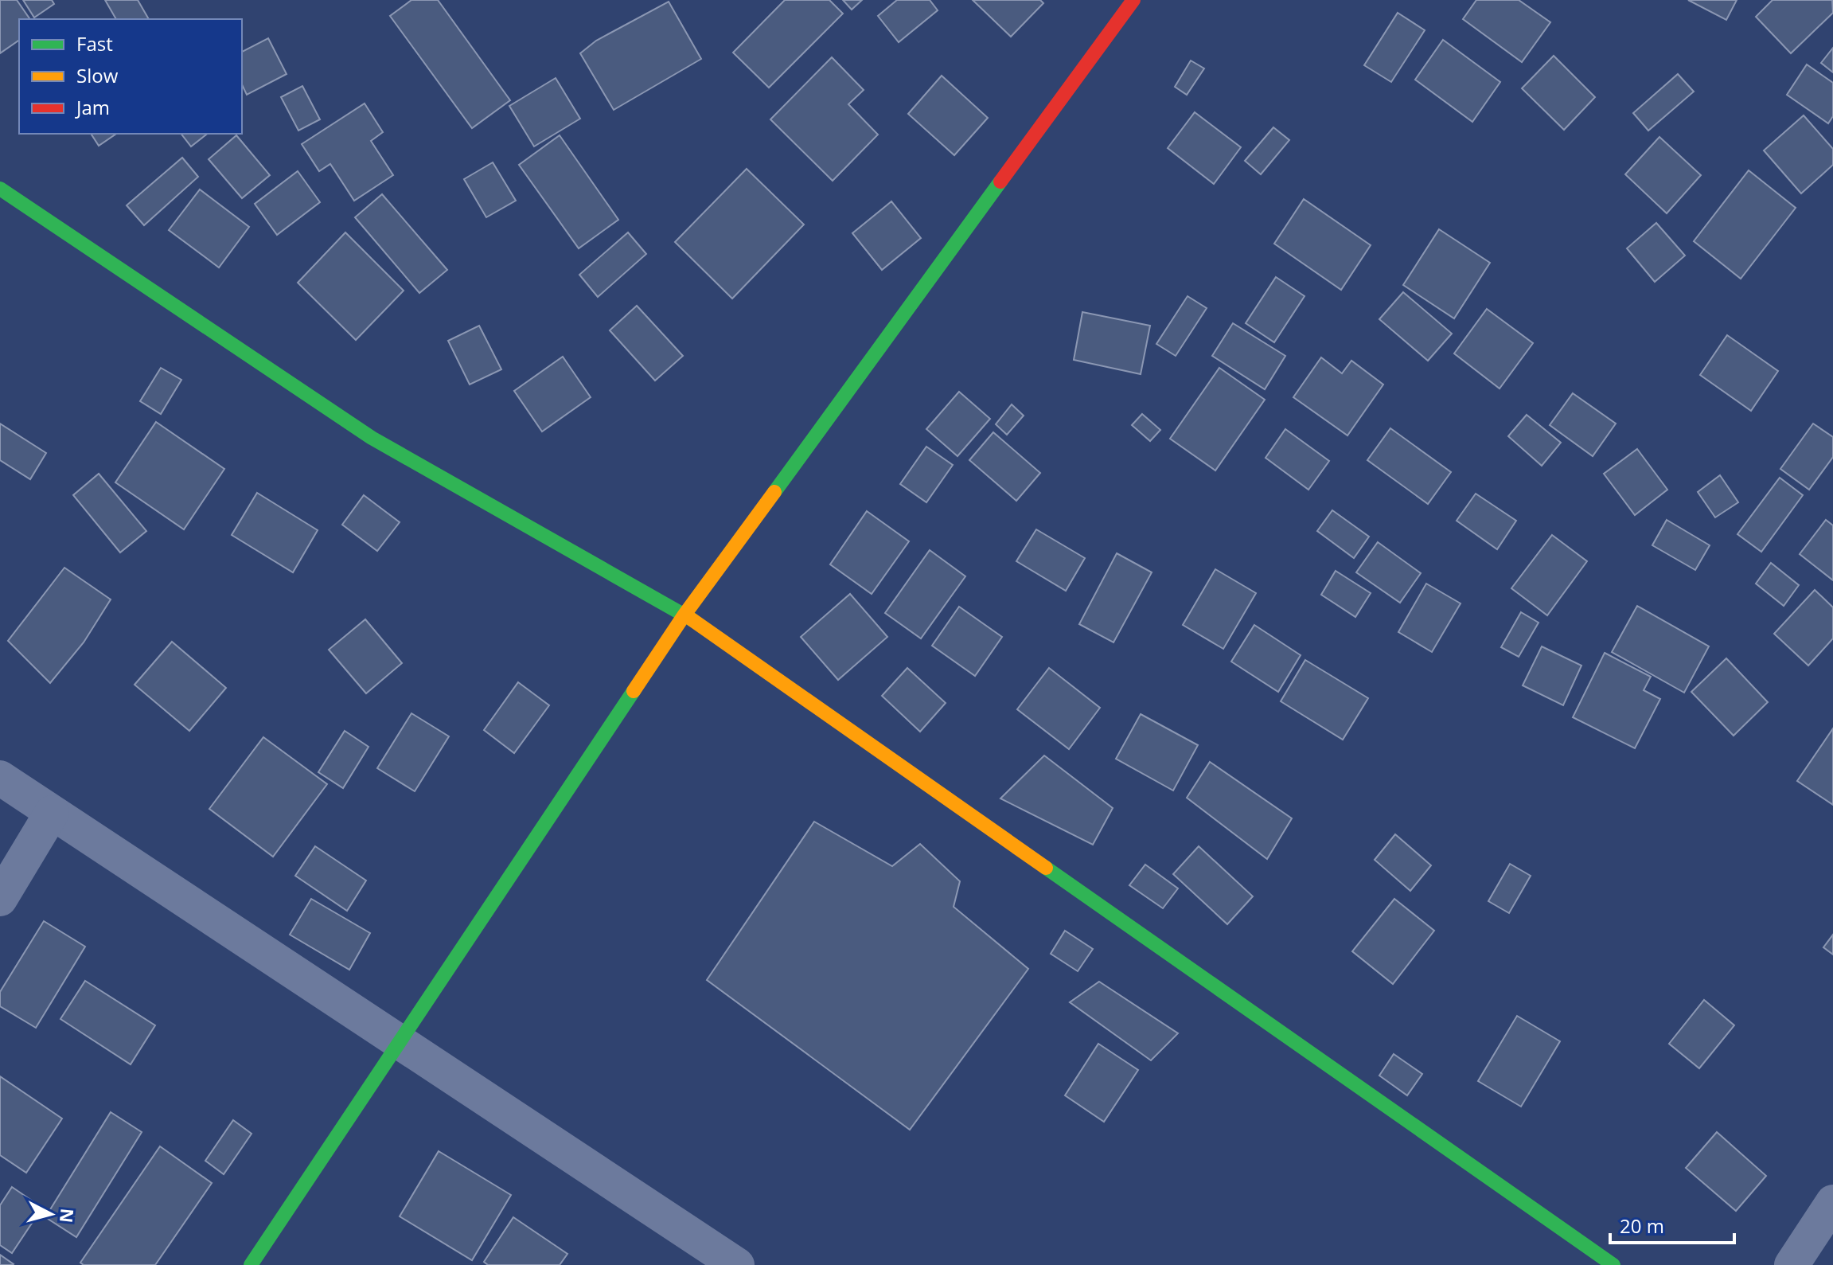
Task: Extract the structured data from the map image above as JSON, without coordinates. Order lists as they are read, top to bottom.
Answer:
{
  "legend": ["Fast", "Slow", "Jam"],
  "scale_bar": "20 m",
  "north": "right"
}
